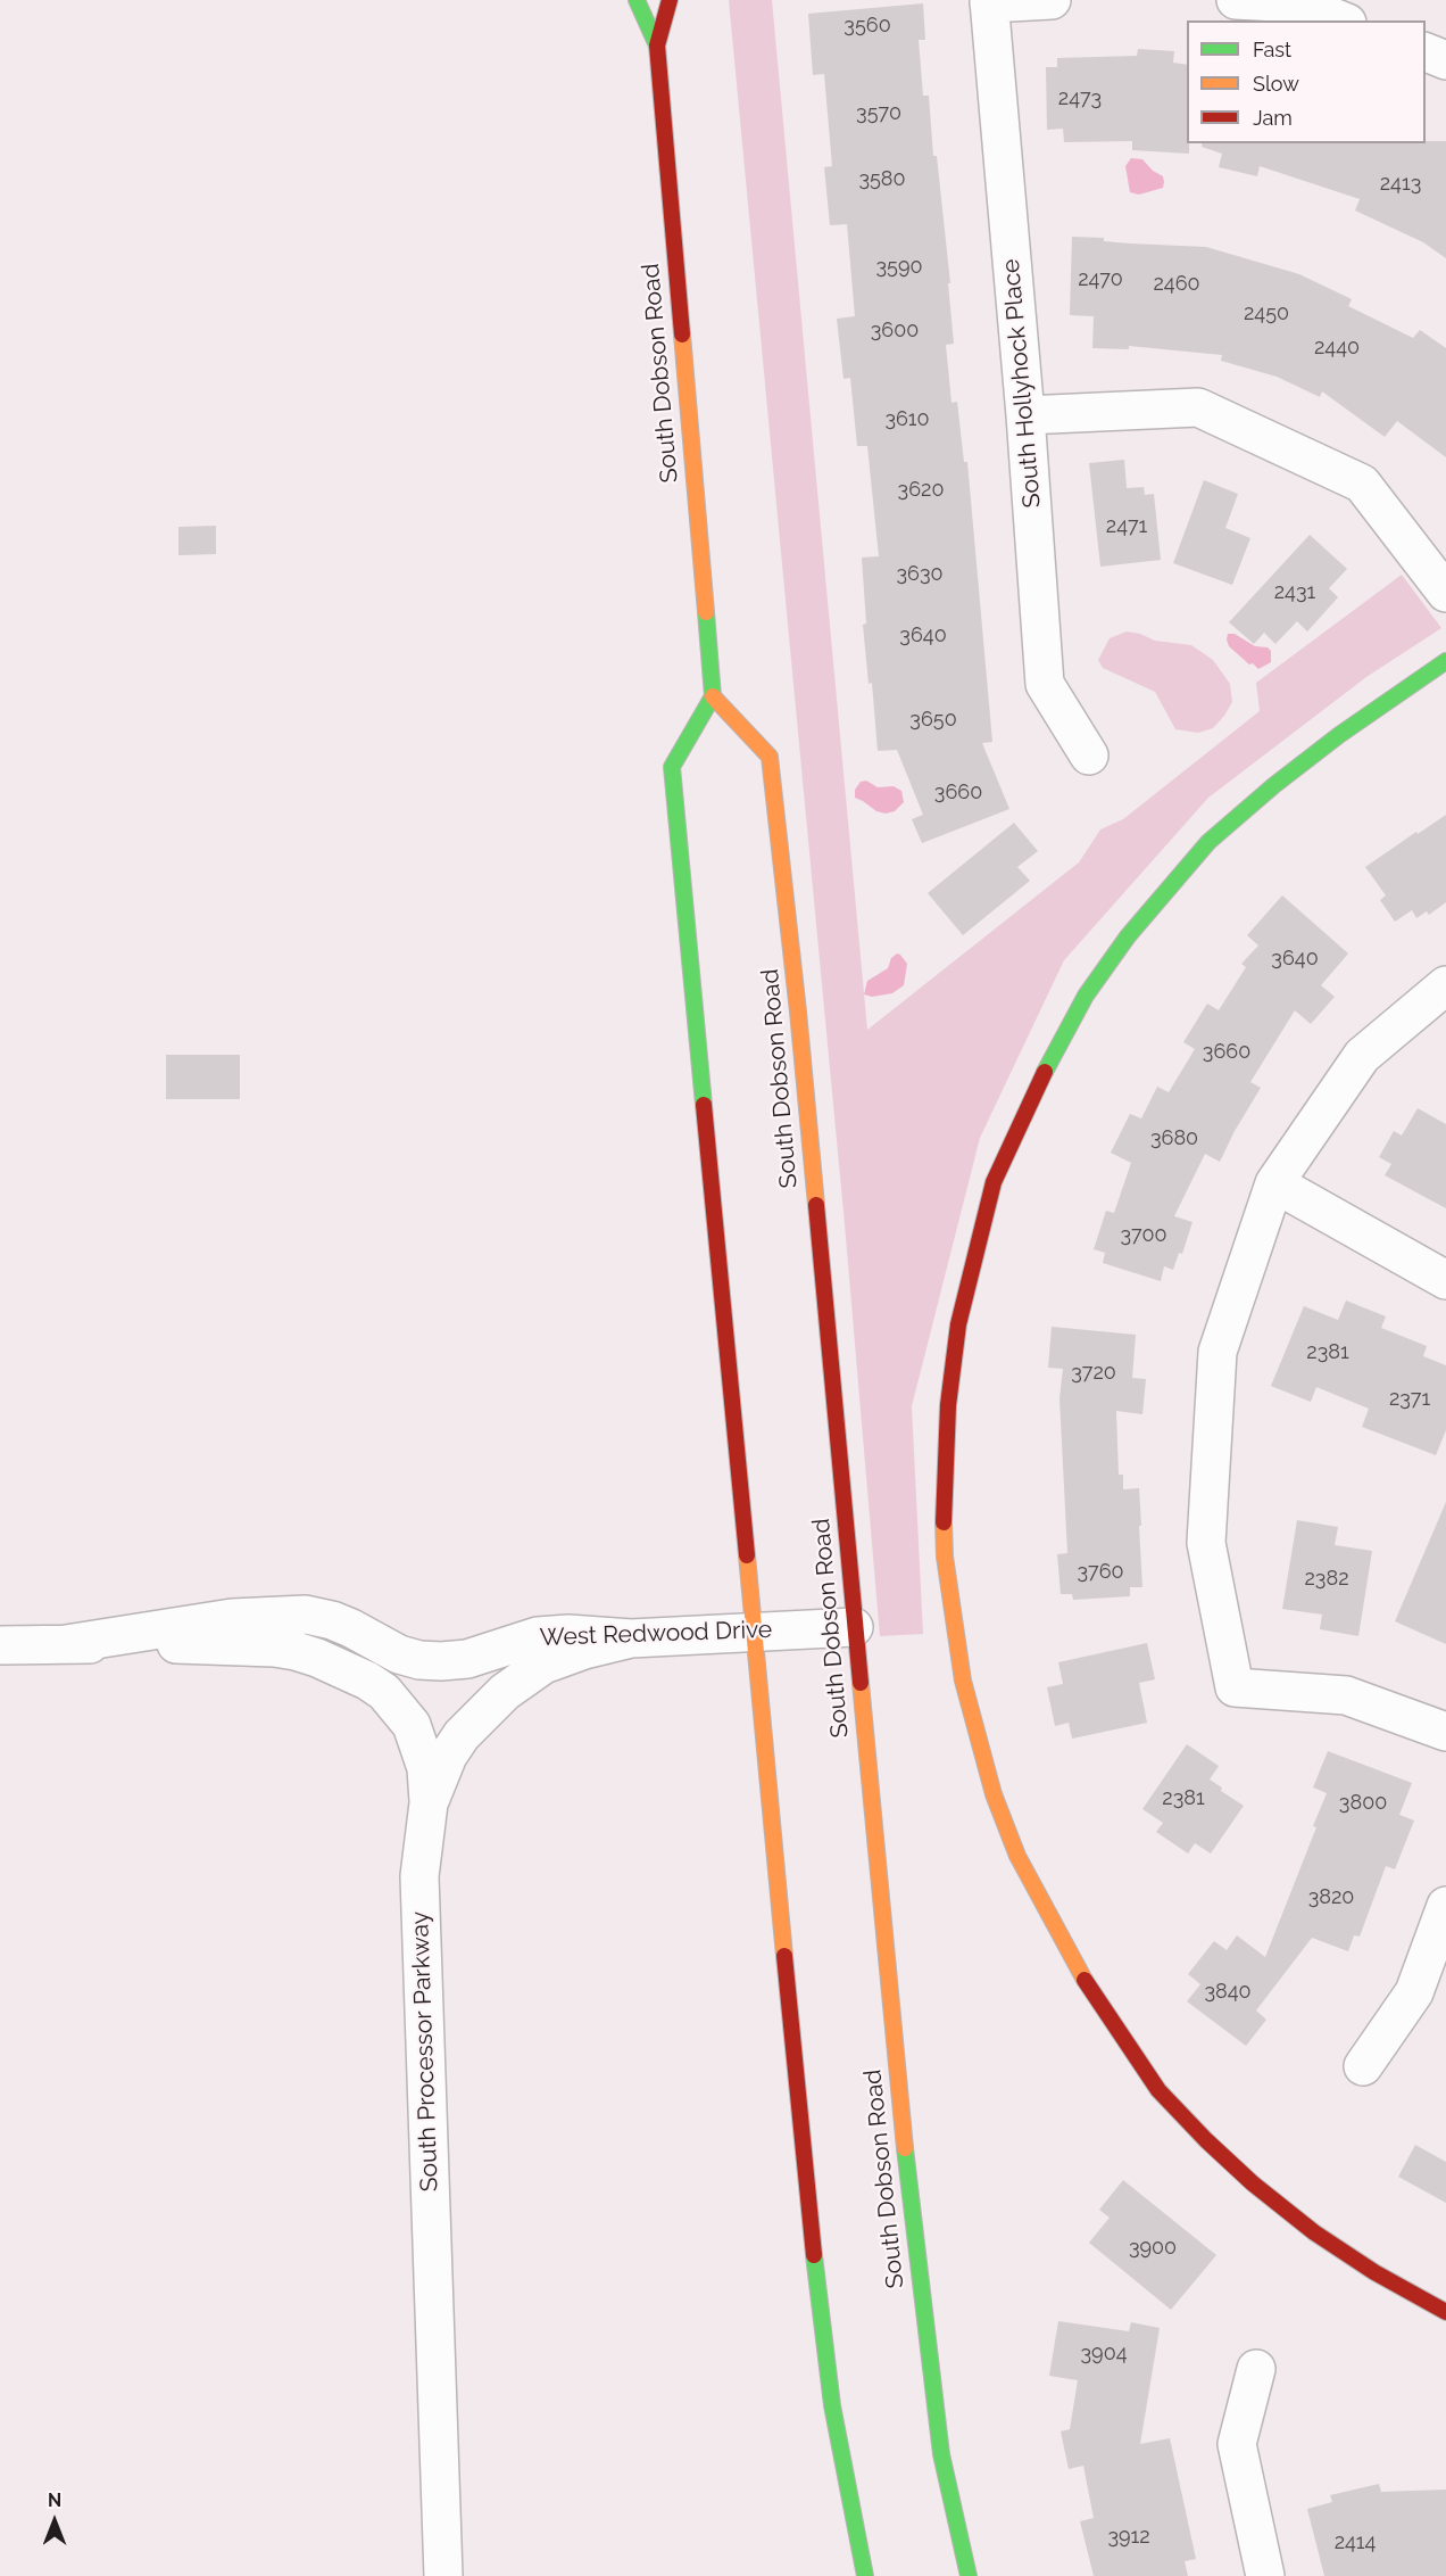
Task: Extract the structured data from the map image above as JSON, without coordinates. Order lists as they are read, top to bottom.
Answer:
{
  "streets": {
    "main road": ["South Dobson Road"],
    "street": ["South Hollyhock Place", "West Redwood Drive", "South Processor Parkway"]
  },
  "crossings": [
    ["South Dobson Road", "West Redwood Drive"],
    ["West Redwood Drive", "South Processor Parkway"]
  ],
  "house_numbers": [
    "3560",
    "2473",
    "3570",
    "3580",
    "2413",
    "3590",
    "2470",
    "2460",
    "2450",
    "3600",
    "2440",
    "3610",
    "3620",
    "2471",
    "3630",
    "2431",
    "3640",
    "3650",
    "3660",
    "3640",
    "3660",
    "3680",
    "3700",
    "2381",
    "3720",
    "2371",
    "3760",
    "2382",
    "2381",
    "3800",
    "3820",
    "3840",
    "3900",
    "3904",
    "3912",
    "2414"
  ],
  "legend": ["Fast", "Slow", "Jam"],
  "north": "top"
}
